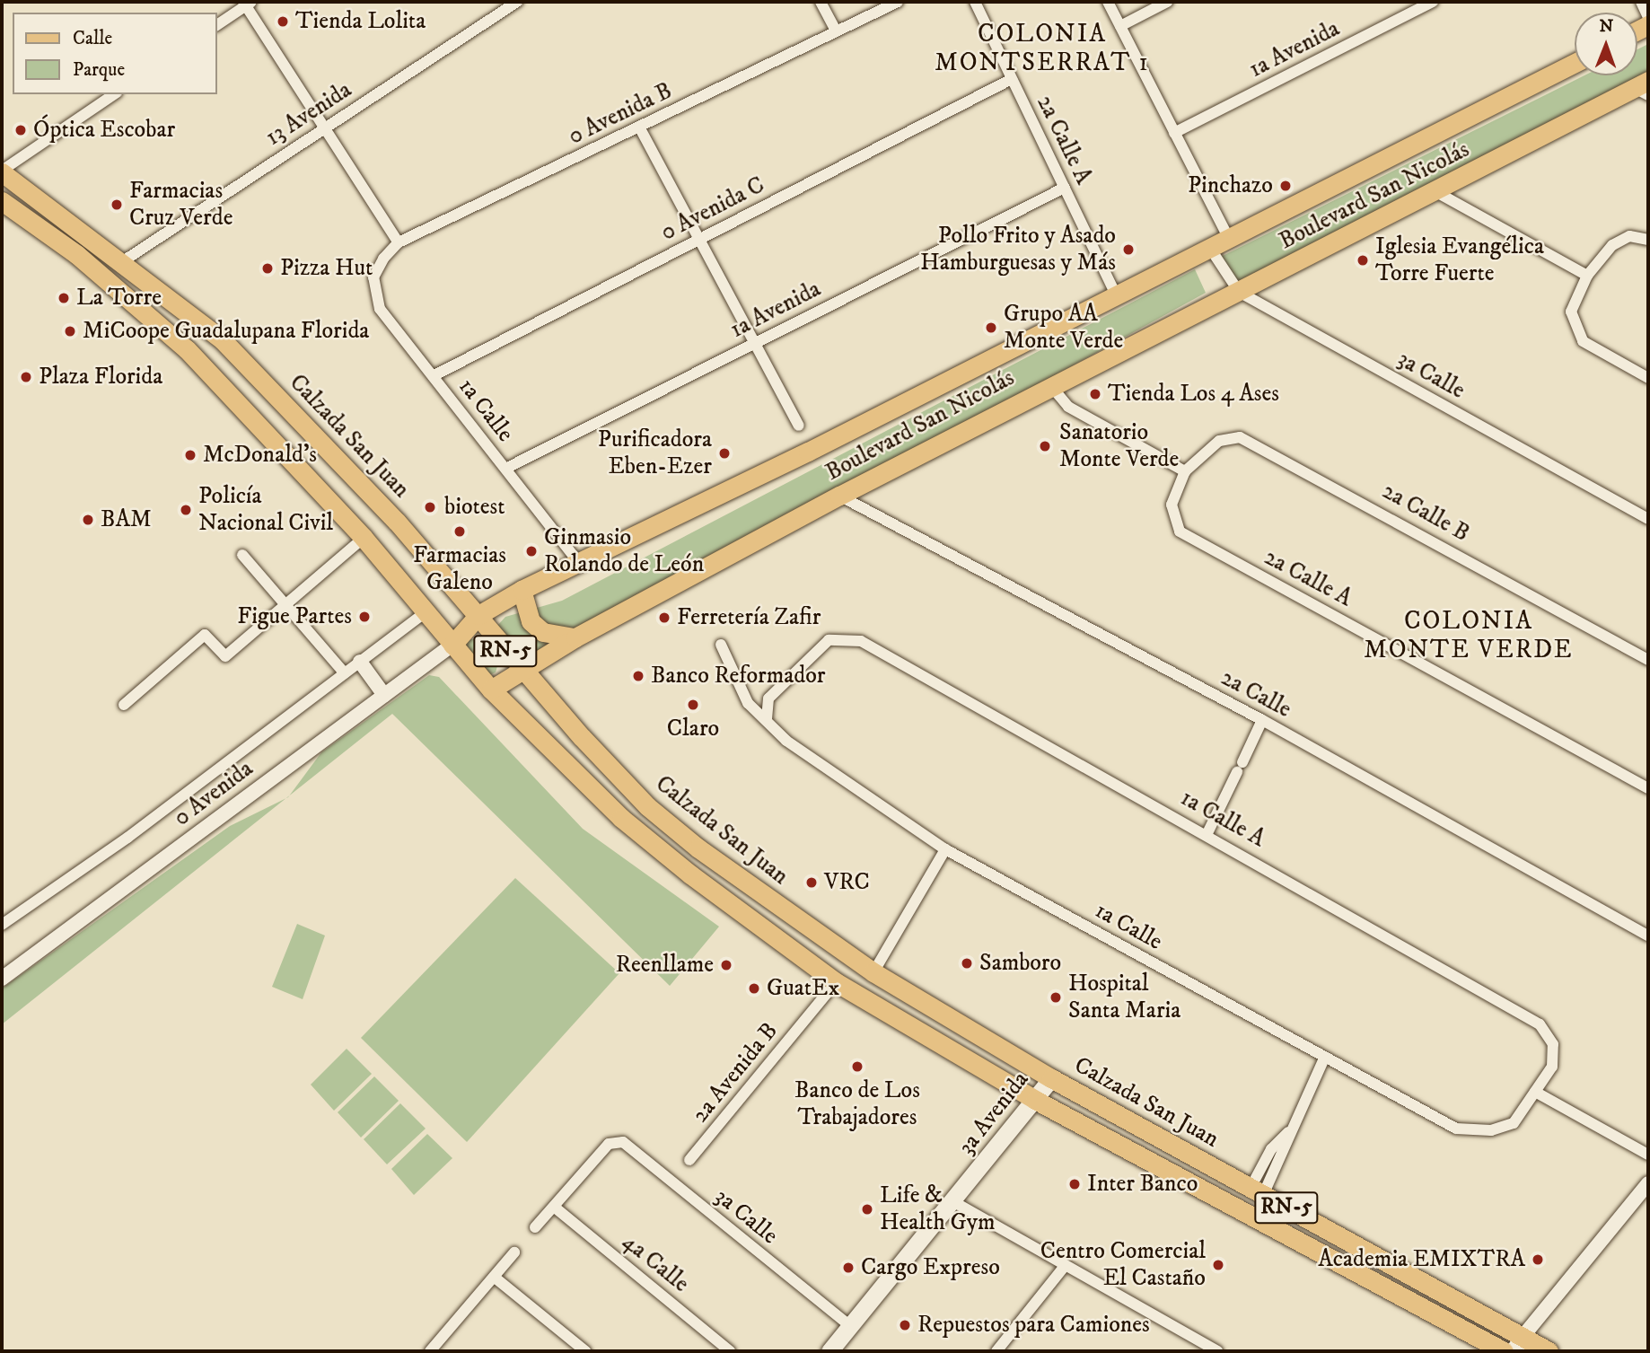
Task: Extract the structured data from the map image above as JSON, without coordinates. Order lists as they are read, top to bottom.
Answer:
{
  "streets": {
    "main road": [
      "Boulevard San Nicolás",
      "Calzada San Juan",
      "RN-5",
      "3a Avenida"
    ],
    "street": [
      "1a Avenida",
      "13 Avenida",
      "0 Avenida B",
      "2a Calle A",
      "0 Avenida C",
      "3a Calle",
      "1a Calle",
      "2a Calle B",
      "2a Calle",
      "0 Avenida",
      "1a Calle A",
      "2a Avenida B",
      "4a Calle"
    ]
  },
  "crossings": [
    ["1a Avenida", "2a Calle A"],
    ["1a Avenida", "1a Calle"],
    ["13 Avenida", "Calzada San Juan"],
    ["0 Avenida B", "1a Calle"],
    ["2a Calle A", "Boulevard San Nicolás"],
    ["2a Calle A", "0 Avenida C"],
    ["2a Calle A", "2a Calle B"],
    ["Boulevard San Nicolás", "3a Calle"],
    ["Boulevard San Nicolás", "1a Calle"],
    ["Boulevard San Nicolás", "Calzada San Juan"],
    ["Boulevard San Nicolás", "RN-5"],
    ["Boulevard San Nicolás", "2a Calle"],
    ["Boulevard San Nicolás", "0 Avenida"],
    ["0 Avenida C", "1a Calle"],
    ["3a Calle", "3a Avenida"],
    ["3a Calle", "4a Calle"],
    ["1a Calle", "1a Calle A"],
    ["Calzada San Juan", "3a Avenida"],
    ["RN-5", "0 Avenida"],
    ["RN-5", "2a Avenida B"],
    ["RN-5", "3a Avenida"]
  ],
  "districts": ["COLONIA MONTSERRAT 1", "COLONIA MONTE VERDE"],
  "places": [
    "Tienda Lolita",
    "Óptica Escobar",
    "Pinchazo",
    "Farmacias Cruz Verde",
    "Pollo Frito y Asado Hamburguesas y Más",
    "Iglesia Evangélica Torre Fuerte",
    "Pizza Hut",
    "La Torre",
    "Grupo AA Monte Verde",
    "MiCoope Guadalupana Florida",
    "Plaza Florida",
    "Tienda Los 4 Ases",
    "Sanatorio Monte Verde",
    "Purificadora Eben-Ezer",
    "McDonald's",
    "biotest",
    "Policía Nacional Civil",
    "BAM",
    "Farmacias Galeno",
    "Ginmasio Rolando de León",
    "Figue Partes",
    "Ferretería Zafir",
    "Banco Reformador",
    "Claro",
    "VRC",
    "Samboro",
    "Reenllame",
    "GuatEx",
    "Hospital Santa Maria",
    "Banco de Los Trabajadores",
    "Inter Banco",
    "Life & Health Gym",
    "Academia EMIXTRA",
    "Centro Comercial El Castaño",
    "Cargo Expreso",
    "Repuestos para Camiones"
  ],
  "legend": ["Calle", "Parque"],
  "north": "top"
}
